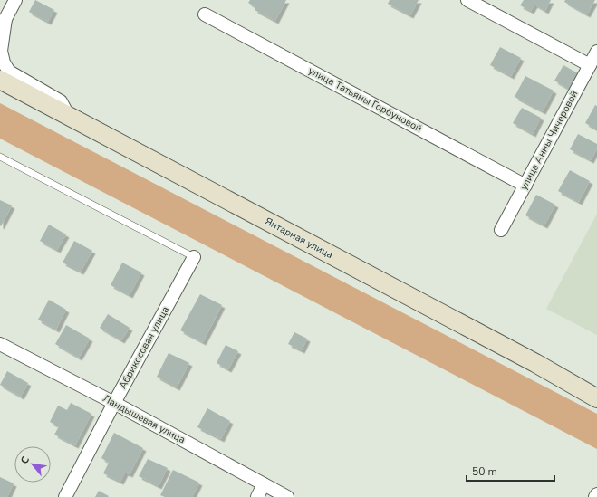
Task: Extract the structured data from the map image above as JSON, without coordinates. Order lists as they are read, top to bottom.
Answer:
{
  "streets": {
    "street": [
      "улица Татьяны Горбуновой",
      "улица Анны Чичеровой",
      "Янтарная улица",
      "Абрикосовая улица",
      "Ландышевая улица"
    ]
  },
  "crossings": [
    ["улица Татьяны Горбуновой", "улица Анны Чичеровой"],
    ["Абрикосовая улица", "Ландышевая улица"]
  ],
  "scale_bar": "50 m",
  "north": "top left"
}
